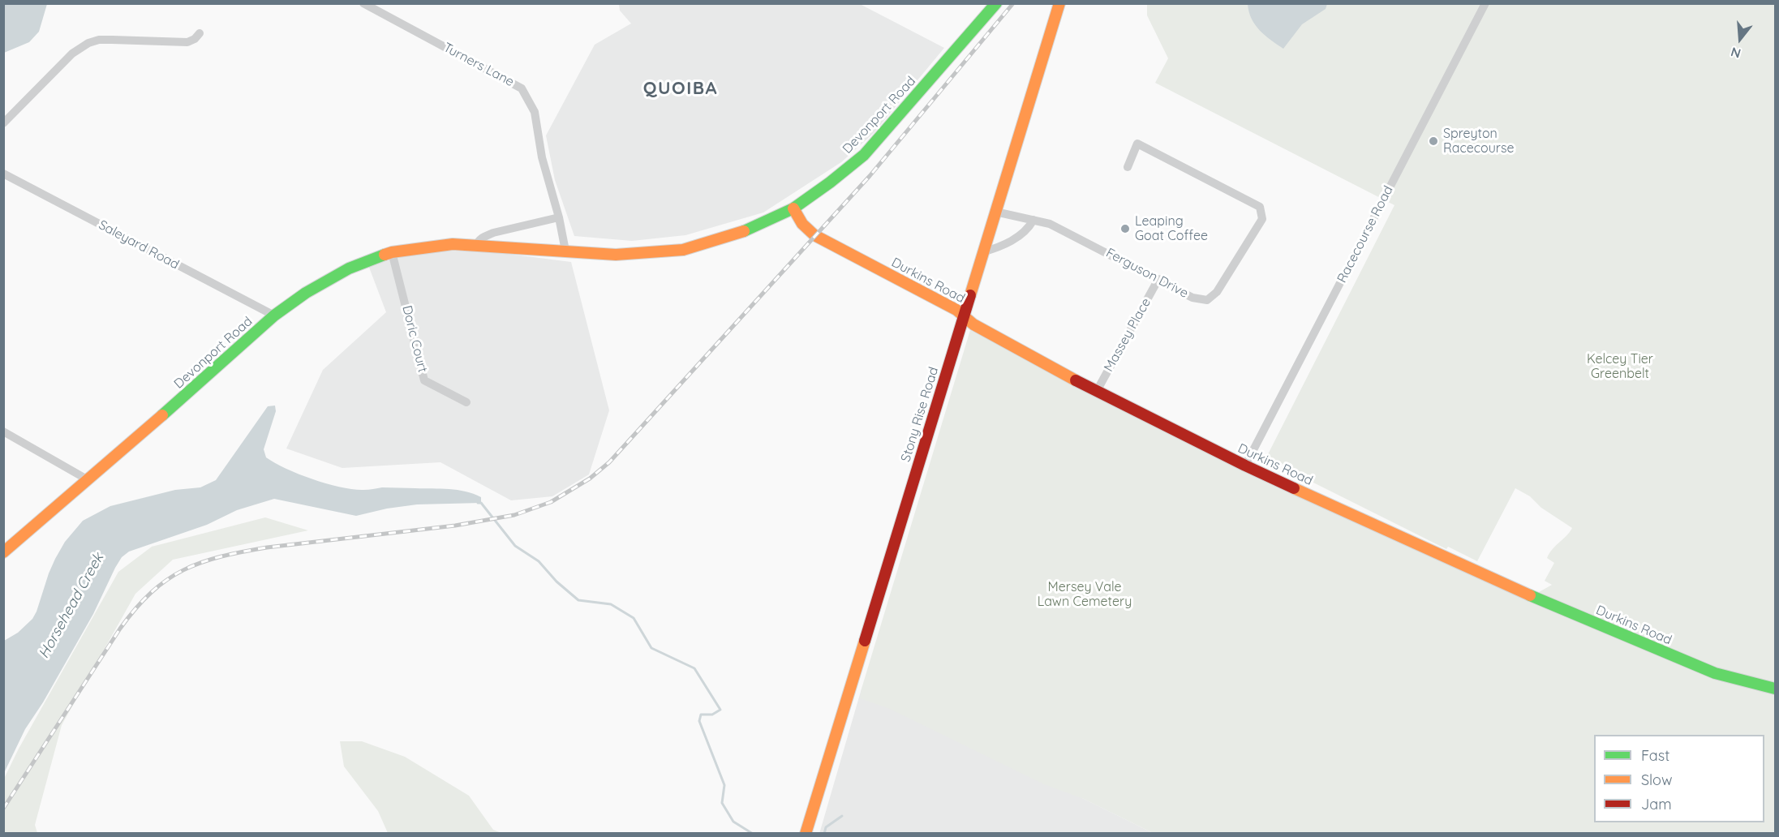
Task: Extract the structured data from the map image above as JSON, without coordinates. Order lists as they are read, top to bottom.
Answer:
{
  "streets": {
    "main road": ["Devonport Road", "Durkins Road", "Stony Rise Road"],
    "street": [
      "Turners Lane",
      "Racecourse Road",
      "Saleyard Road",
      "Ferguson Drive",
      "Massey Place",
      "Doric Court"
    ]
  },
  "crossings": [
    ["Turners Lane", "Devonport Road"],
    ["Devonport Road", "Saleyard Road"],
    ["Devonport Road", "Durkins Road"],
    ["Devonport Road", "Doric Court"],
    ["Racecourse Road", "Durkins Road"],
    ["Ferguson Drive", "Massey Place"],
    ["Ferguson Drive", "Stony Rise Road"],
    ["Durkins Road", "Massey Place"],
    ["Durkins Road", "Stony Rise Road"]
  ],
  "districts": ["QUOIBA"],
  "water": ["Horsehead Creek"],
  "parks": ["Kelcey Tier Greenbelt", "Mersey Vale Lawn Cemetery"],
  "places": ["Spreyton Racecourse", "Leaping Goat Coffee"],
  "legend": ["Fast", "Slow", "Jam"],
  "north": "bottom"
}
